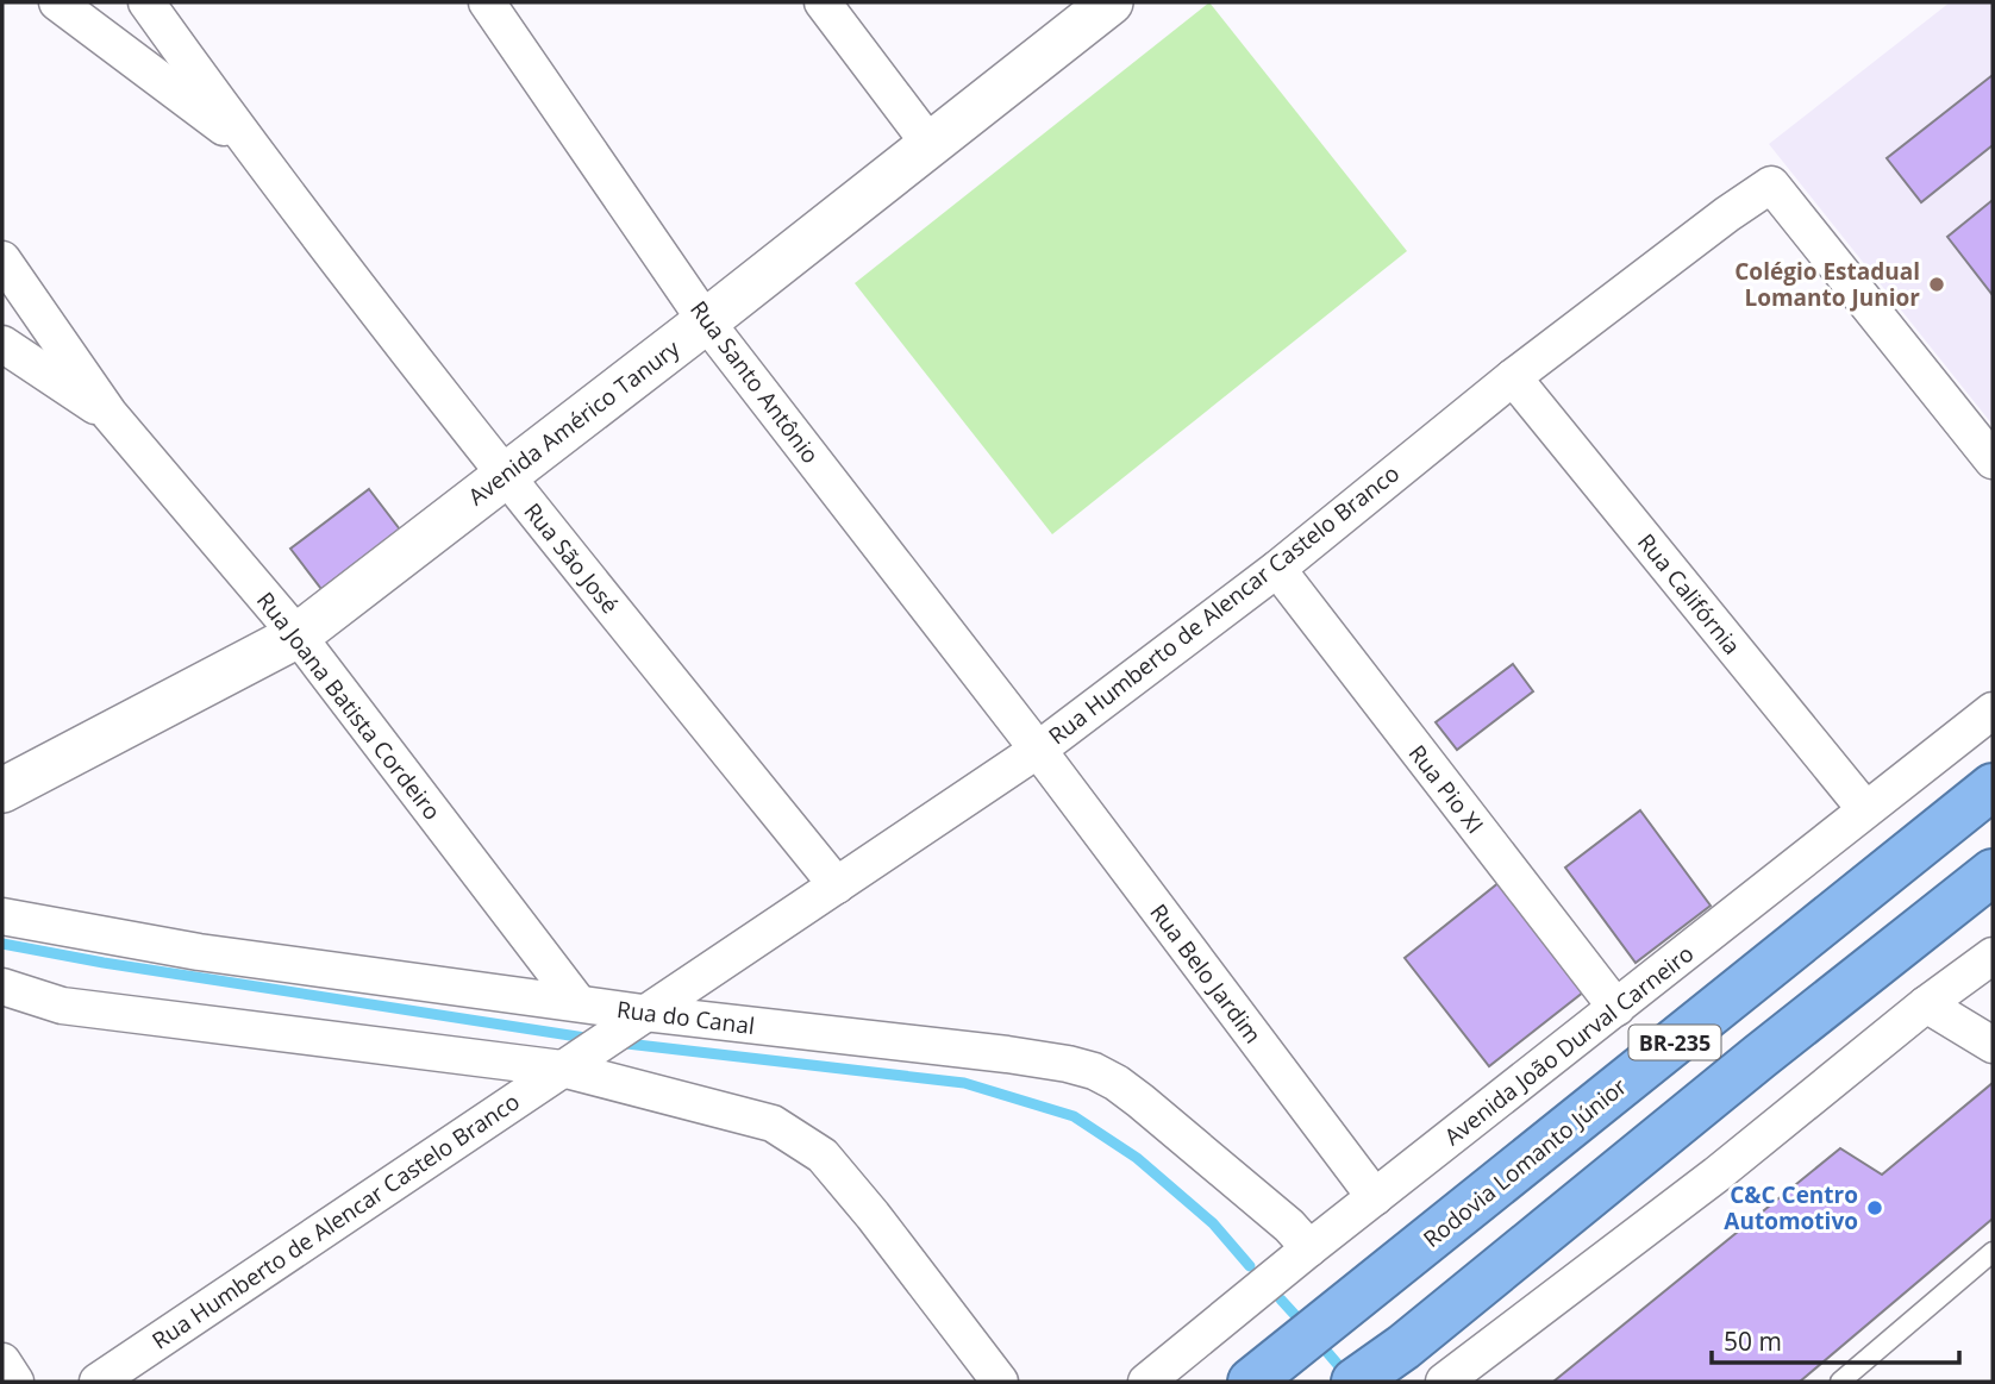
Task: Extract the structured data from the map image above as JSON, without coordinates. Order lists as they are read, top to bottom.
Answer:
{
  "streets": {
    "highway": ["BR-235", "Rodovia Lomanto Júnior"],
    "street": [
      "Rua Santo Antônio",
      "Avenida Américo Tanury",
      "Rua São José",
      "Rua Califórnia",
      "Rua Humberto de Alencar Castelo Branco",
      "Rua Joana Batista Cordeiro",
      "Rua Pio XI",
      "Rua Belo Jardim",
      "Rua do Canal",
      "Avenida João Durval Carneiro"
    ]
  },
  "crossings": [
    ["Rua Santo Antônio", "Avenida Américo Tanury"],
    ["Rua Santo Antônio", "Rua Humberto de Alencar Castelo Branco"],
    ["Rua Santo Antônio", "Rua Belo Jardim"],
    ["Avenida Américo Tanury", "Rua São José"],
    ["Avenida Américo Tanury", "Rua Joana Batista Cordeiro"],
    ["Rua São José", "Rua Humberto de Alencar Castelo Branco"],
    ["Rua Califórnia", "Rua Humberto de Alencar Castelo Branco"],
    ["Rua Califórnia", "Avenida João Durval Carneiro"],
    ["Rua Humberto de Alencar Castelo Branco", "Rua Pio XI"],
    ["Rua Humberto de Alencar Castelo Branco", "Rua Belo Jardim"],
    ["Rua Humberto de Alencar Castelo Branco", "Rua do Canal"],
    ["Rua Joana Batista Cordeiro", "Rua do Canal"],
    ["Rua Pio XI", "Avenida João Durval Carneiro"],
    ["Rua Belo Jardim", "Avenida João Durval Carneiro"],
    ["Rua do Canal", "Avenida João Durval Carneiro"]
  ],
  "places": ["Colégio Estadual Lomanto Junior", "C&C Centro Automotivo"],
  "scale_bar": "50 m"
}
